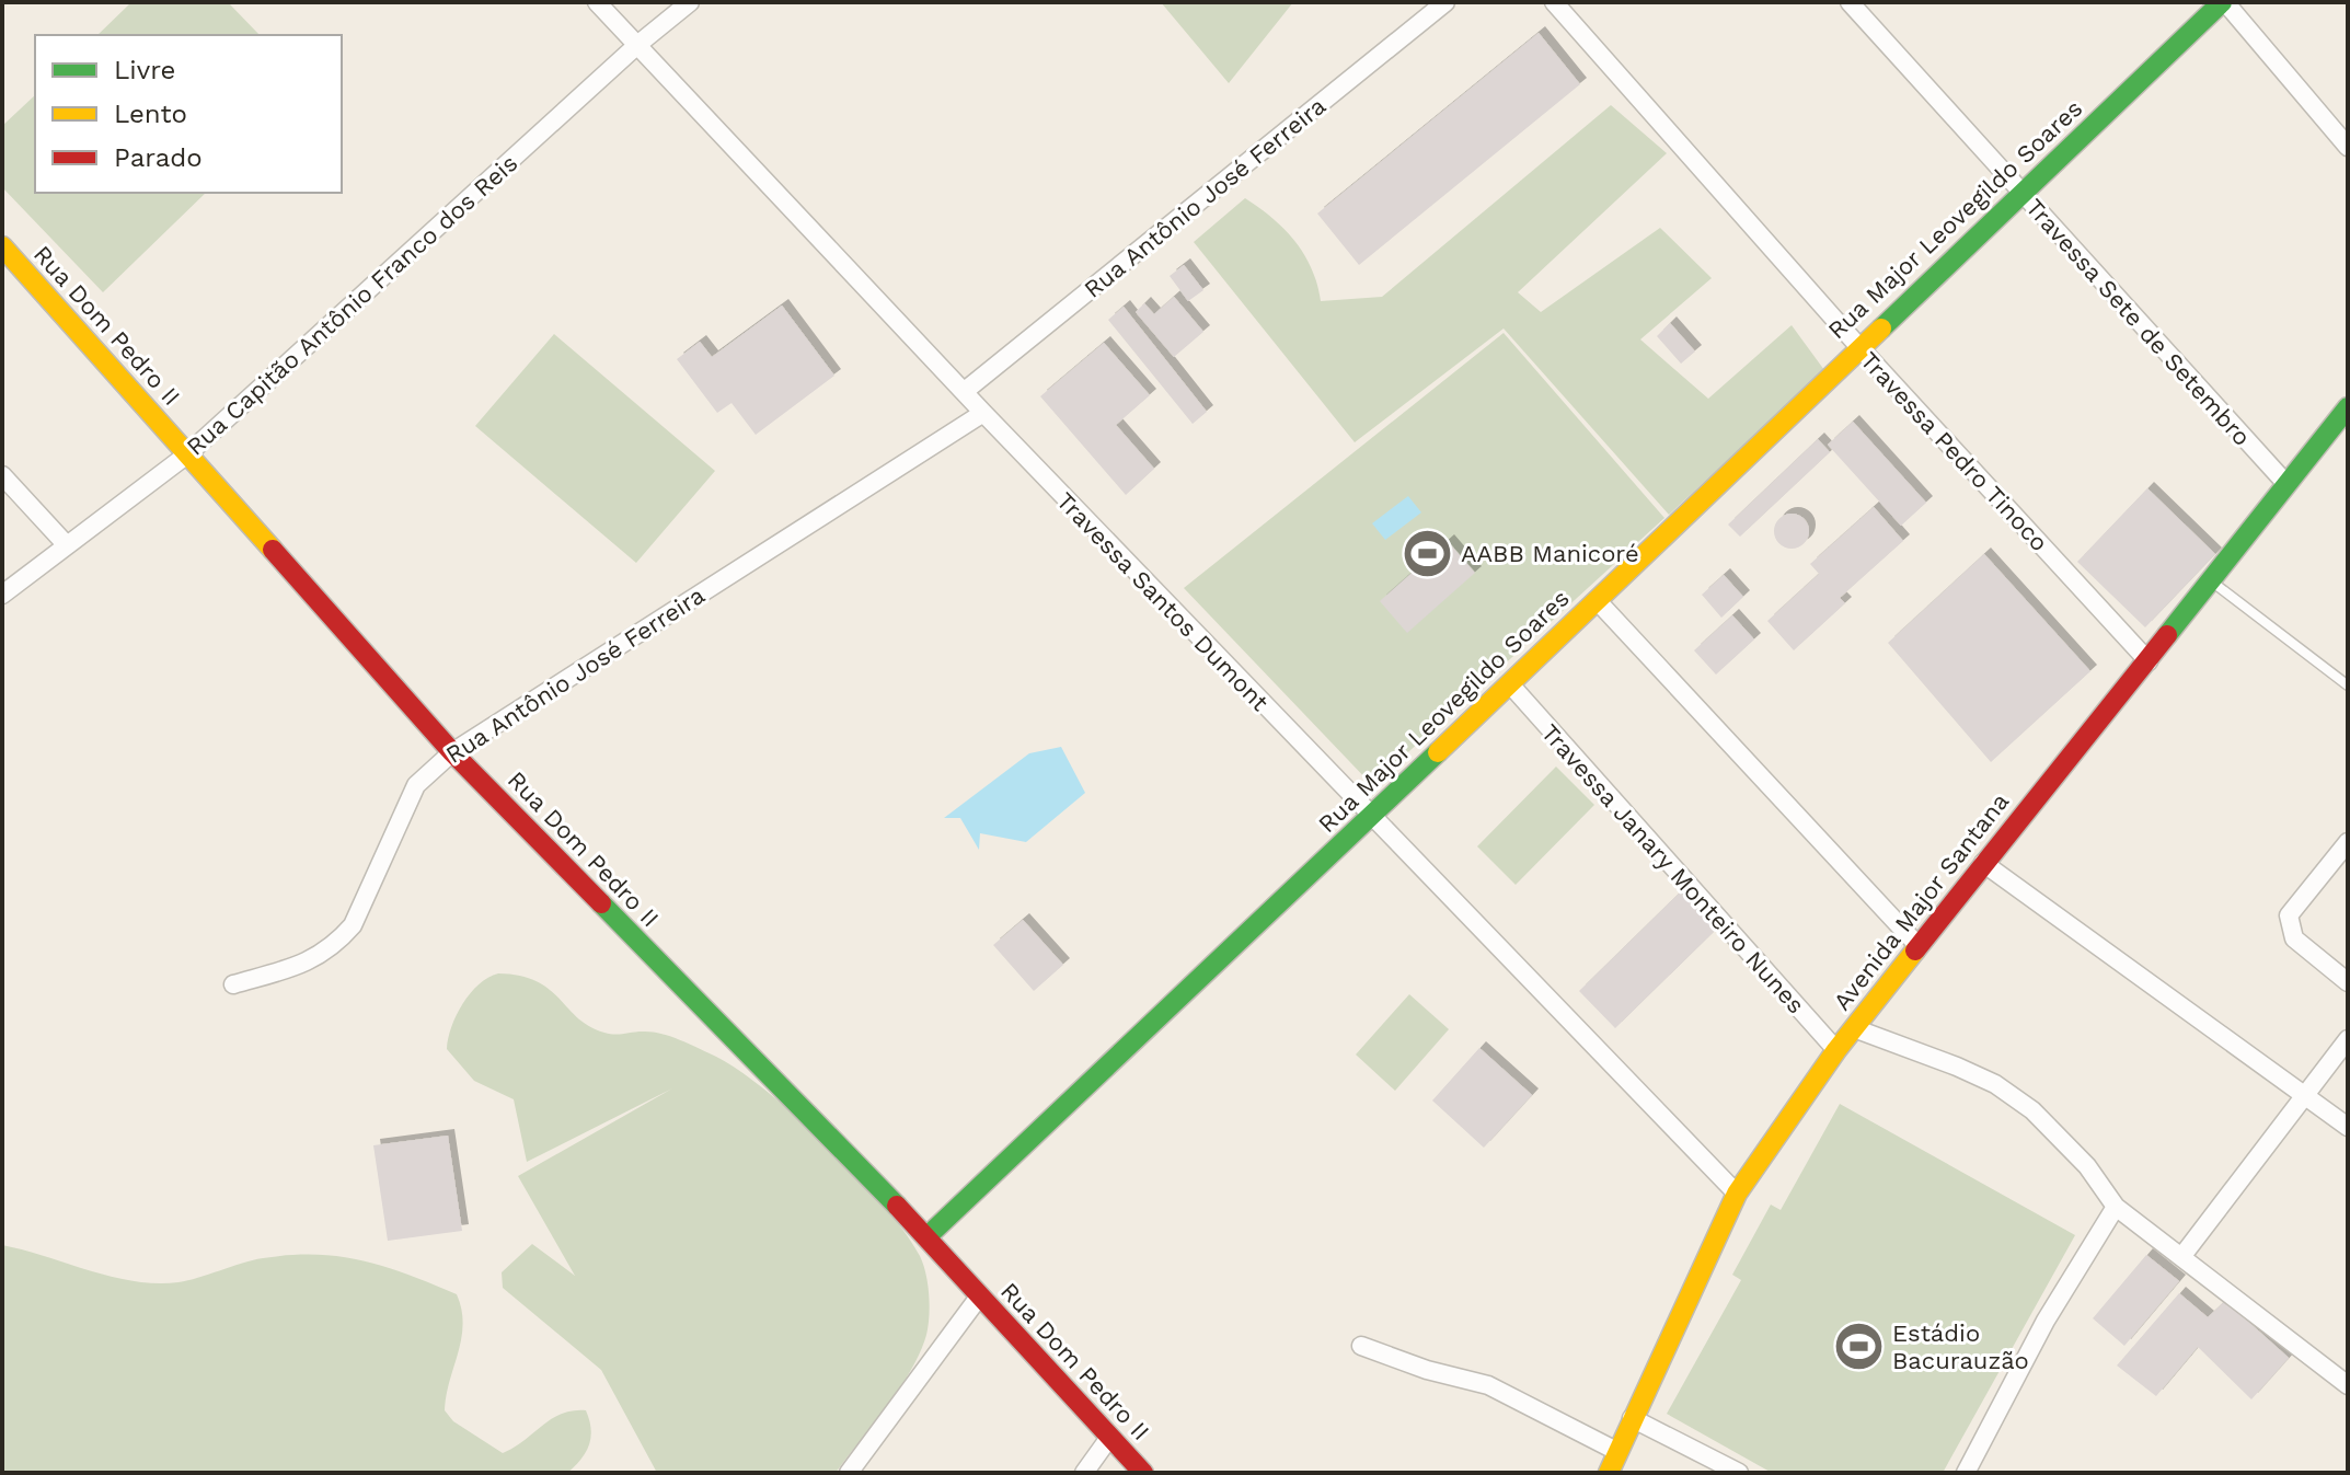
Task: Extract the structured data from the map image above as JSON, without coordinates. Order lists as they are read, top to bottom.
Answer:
{
  "streets": {
    "street": [
      "Rua Antônio José Ferreira",
      "Rua Major Leovegildo Soares",
      "Rua Capitão Antônio Franco dos Reis",
      "Travessa Sete de Setembro",
      "Rua Dom Pedro II",
      "Travessa Pedro Tinoco",
      "Travessa Santos Dumont",
      "Travessa Janary Monteiro Nunes",
      "Avenida Major Santana"
    ]
  },
  "crossings": [
    ["Rua Antônio José Ferreira", "Rua Dom Pedro II"],
    ["Rua Antônio José Ferreira", "Travessa Santos Dumont"],
    ["Rua Major Leovegildo Soares", "Travessa Sete de Setembro"],
    ["Rua Major Leovegildo Soares", "Rua Dom Pedro II"],
    ["Rua Major Leovegildo Soares", "Travessa Pedro Tinoco"],
    ["Rua Major Leovegildo Soares", "Travessa Santos Dumont"],
    ["Rua Major Leovegildo Soares", "Travessa Janary Monteiro Nunes"],
    ["Rua Capitão Antônio Franco dos Reis", "Rua Dom Pedro II"],
    ["Rua Capitão Antônio Franco dos Reis", "Travessa Santos Dumont"],
    ["Travessa Sete de Setembro", "Avenida Major Santana"],
    ["Travessa Pedro Tinoco", "Avenida Major Santana"],
    ["Travessa Santos Dumont", "Avenida Major Santana"],
    ["Travessa Janary Monteiro Nunes", "Avenida Major Santana"]
  ],
  "places": {
    "sports": ["AABB Manicoré", "Estádio Bacurauzão"]
  },
  "legend": ["Livre", "Lento", "Parado"]
}
